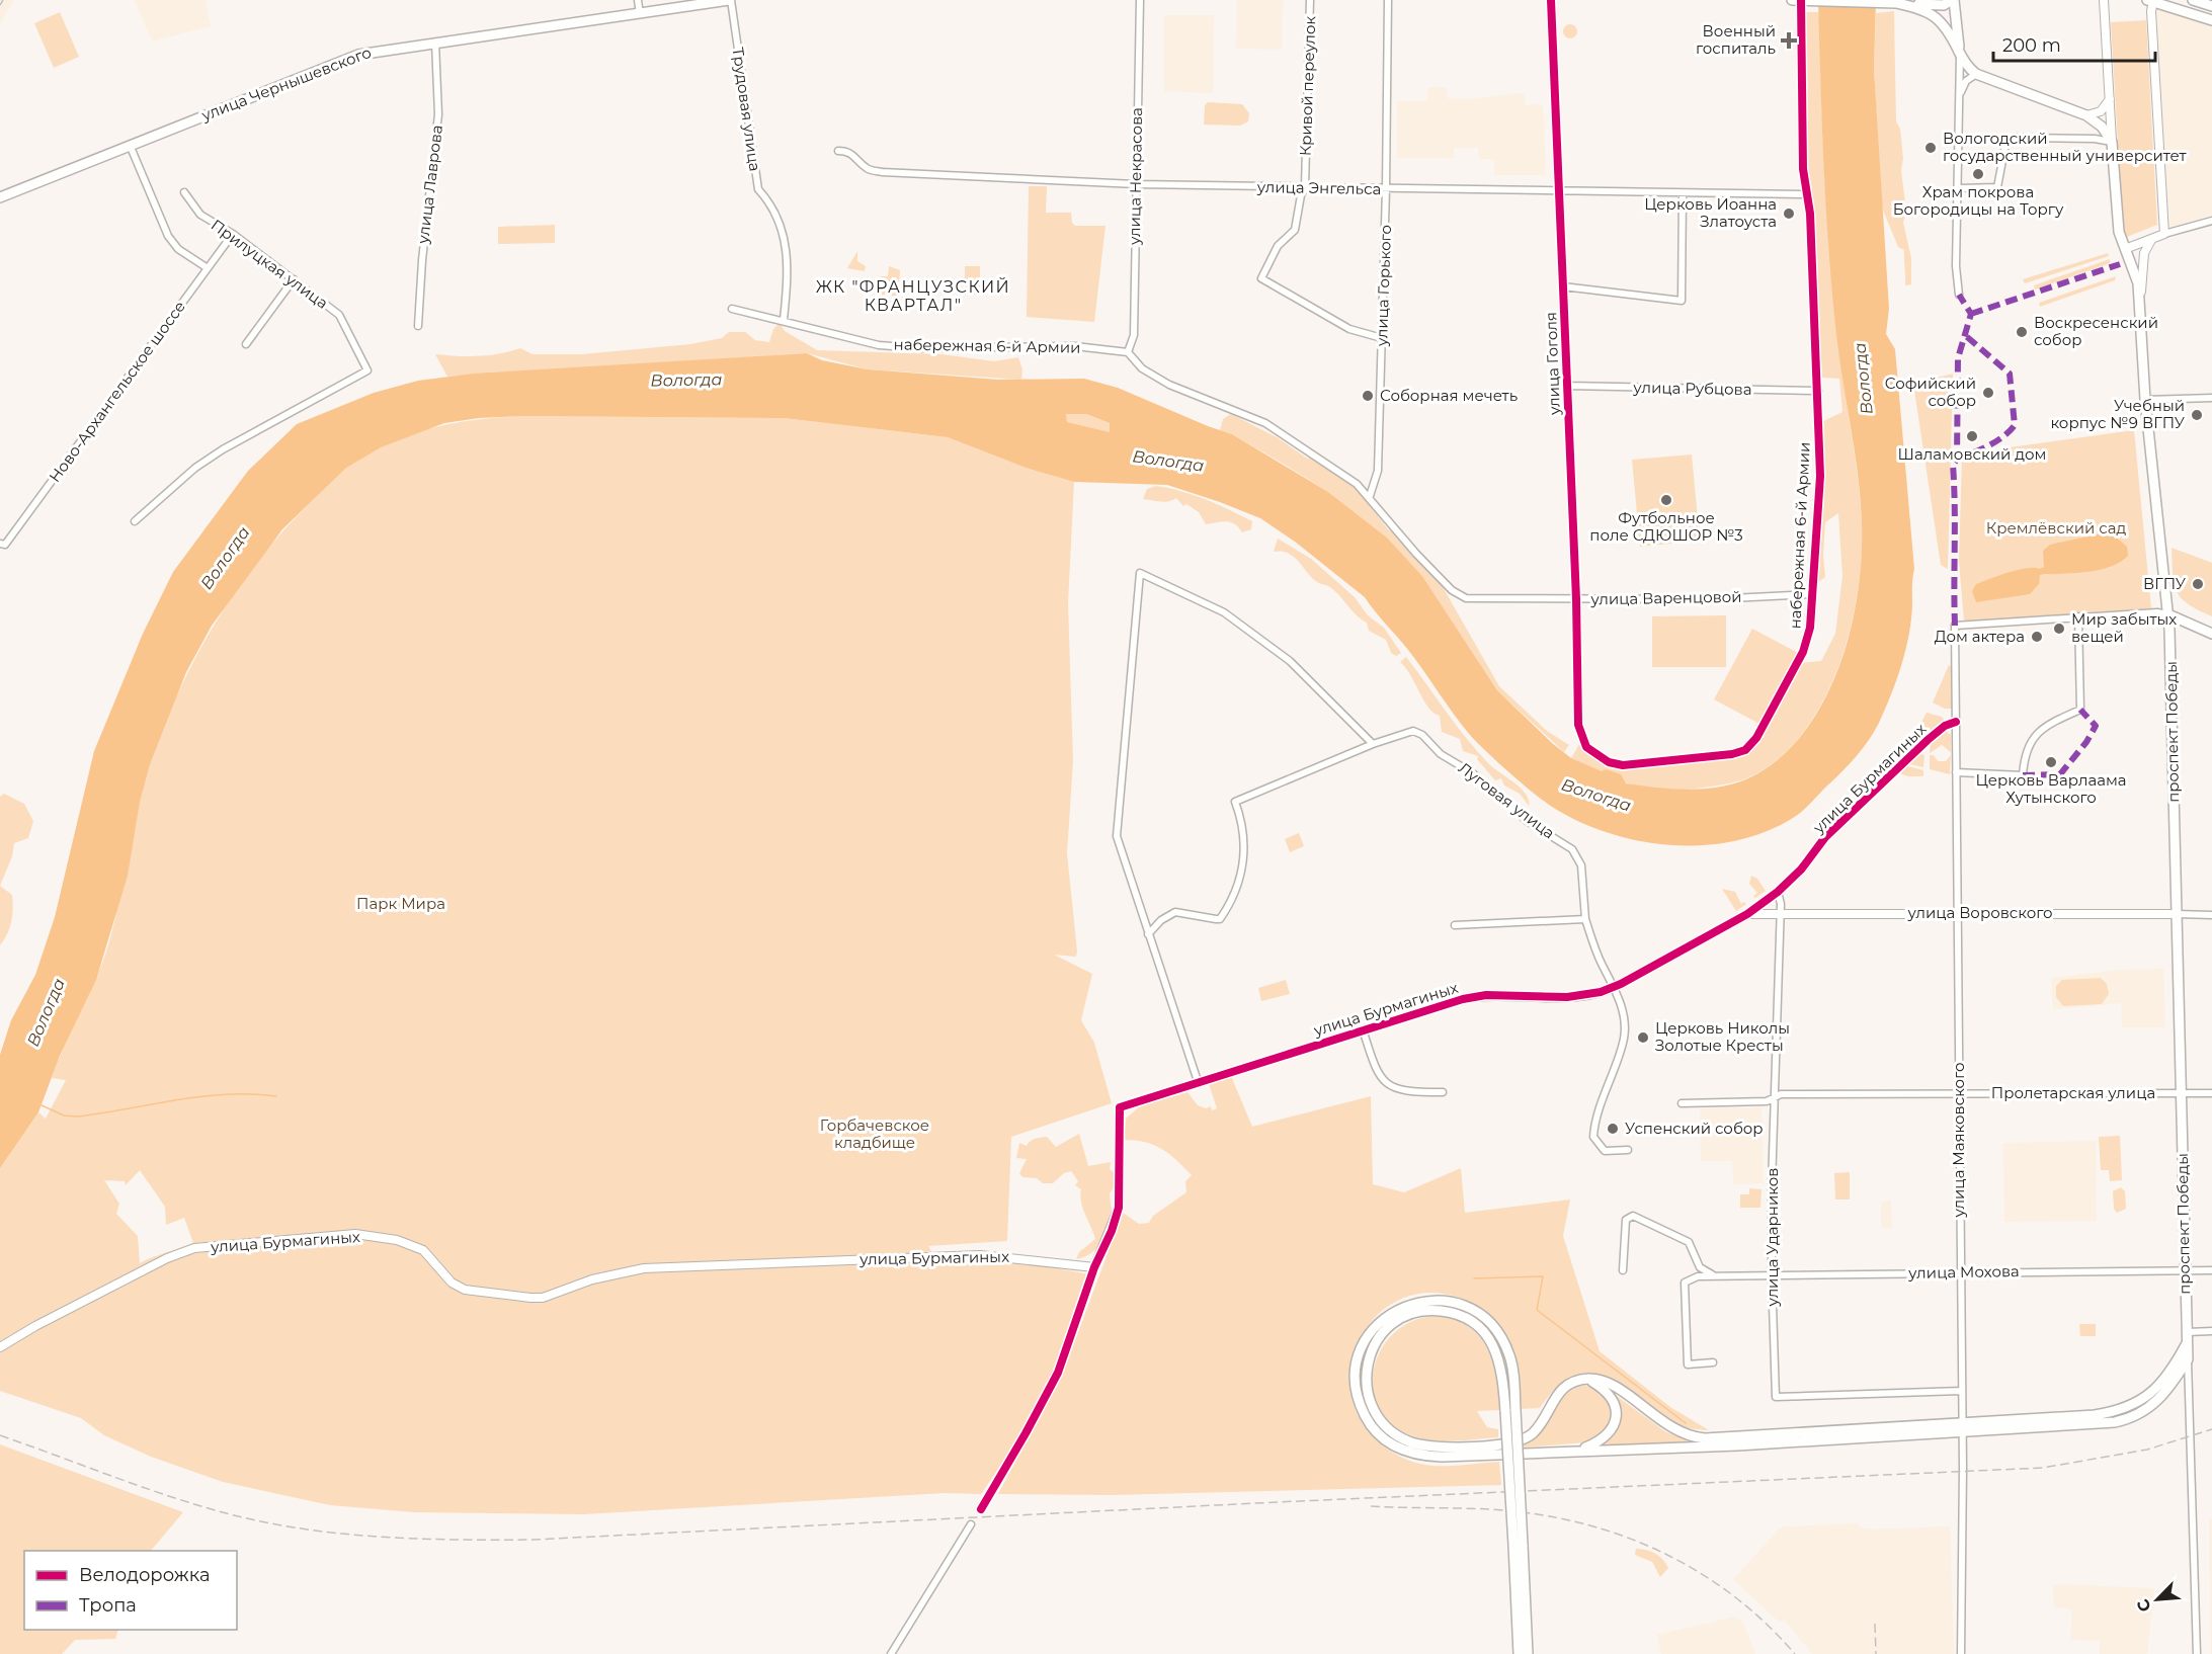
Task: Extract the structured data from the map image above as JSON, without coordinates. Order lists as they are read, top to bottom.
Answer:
{
  "streets": {
    "main road": ["улица Чернышевского", "проспект Победы"],
    "street": [
      "Кривой переулок",
      "Трудовая улица",
      "улица Некрасова",
      "улица Лаврова",
      "улица Энгельса",
      "Прилуцкая улица",
      "улица Горького",
      "набережная 6-й Армии",
      "улица Гоголя",
      "улица Рубцова",
      "Ново-Архангельское шоссе",
      "улица Варенцовой",
      "улица Бурмагиных",
      "Луговая улица",
      "улица Воровского",
      "Пролетарская улица",
      "улица Маяковского",
      "улица Ударников",
      "улица Мохова"
    ]
  },
  "crossings": [
    ["улица Чернышевского", "Трудовая улица"],
    ["улица Чернышевского", "улица Лаврова"],
    ["Кривой переулок", "улица Энгельса"],
    ["Кривой переулок", "улица Горького"],
    ["Трудовая улица", "набережная 6-й Армии"],
    ["улица Некрасова", "улица Энгельса"],
    ["улица Некрасова", "набережная 6-й Армии"],
    ["улица Энгельса", "улица Горького"],
    ["улица Энгельса", "набережная 6-й Армии"],
    ["улица Энгельса", "улица Гоголя"],
    ["Прилуцкая улица", "Ново-Архангельское шоссе"],
    ["улица Горького", "улица Варенцовой"],
    ["набережная 6-й Армии", "улица Гоголя"],
    ["набережная 6-й Армии", "улица Рубцова"],
    ["набережная 6-й Армии", "улица Варенцовой"],
    ["улица Гоголя", "улица Рубцова"],
    ["улица Гоголя", "улица Варенцовой"],
    ["проспект Победы", "улица Воровского"],
    ["проспект Победы", "Пролетарская улица"],
    ["проспект Победы", "улица Мохова"],
    ["улица Бурмагиных", "Луговая улица"],
    ["улица Бурмагиных", "улица Воровского"],
    ["улица Бурмагиных", "улица Маяковского"],
    ["улица Бурмагиных", "улица Ударников"],
    ["улица Воровского", "улица Маяковского"],
    ["улица Воровского", "улица Ударников"],
    ["Пролетарская улица", "улица Маяковского"],
    ["Пролетарская улица", "улица Ударников"],
    ["улица Маяковского", "улица Ударников"],
    ["улица Маяковского", "улица Мохова"],
    ["улица Ударников", "улица Мохова"]
  ],
  "districts": ["ЖК \"ФРАНЦУЗСКИЙ КВАРТАЛ\""],
  "water": ["Вологда"],
  "parks": ["Кремлёвский сад", "Парк Мира", "Горбачевское кладбище"],
  "places": {
    "health": ["Военный госпиталь"],
    "other": [
      "Вологодский государственный университет",
      "Храм покрова Богородицы на Торгу",
      "Церковь Иоанна Златоуста",
      "Воскресенский собор",
      "Софийский собор",
      "Соборная мечеть",
      "Учебный корпус №9 ВГПУ",
      "Шаламовский дом",
      "Футбольное поле СДЮШОР №3",
      "ВГПУ",
      "Мир забытых вещей",
      "Дом актера",
      "Церковь Варлаама Хутынского",
      "Церковь Николы Золотые Кресты",
      "Успенский собор"
    ]
  },
  "legend": ["Велодорожка", "Тропа"],
  "scale_bar": "200 m",
  "north": "bottom left"
}
